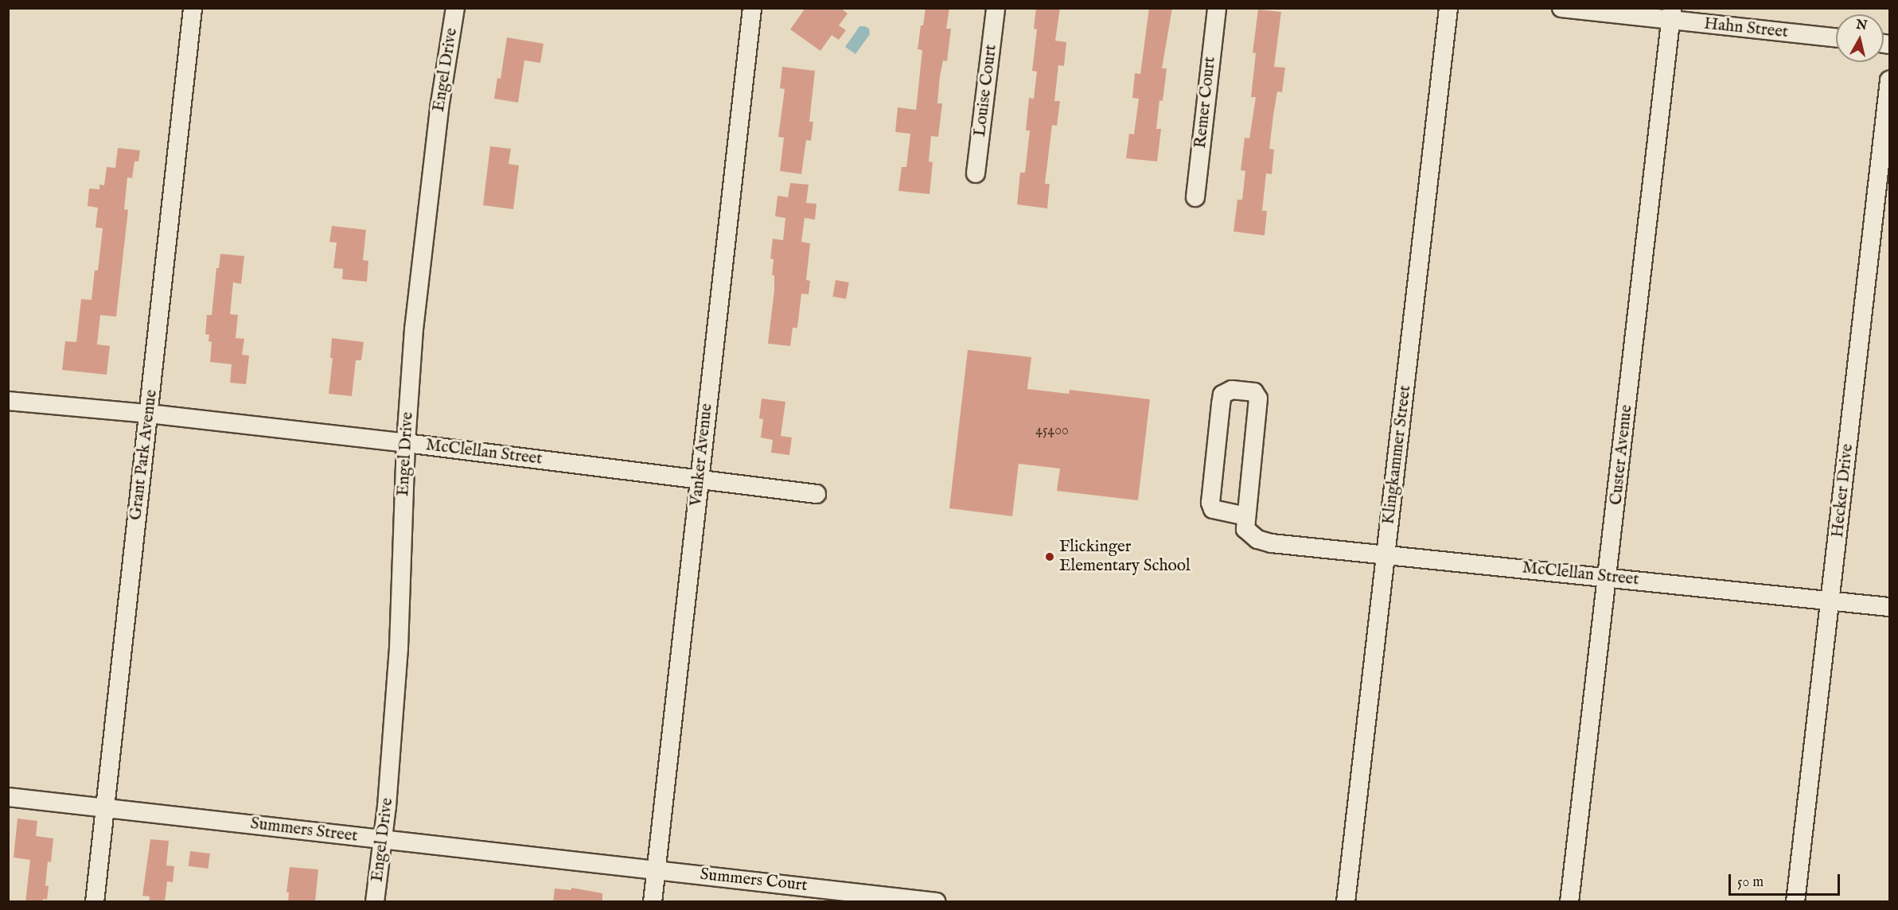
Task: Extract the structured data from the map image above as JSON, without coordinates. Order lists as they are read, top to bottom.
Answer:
{
  "streets": {
    "street": [
      "Hahn Street",
      "Engel Drive",
      "Louise Court",
      "Remer Court",
      "McClellan Street",
      "Grant Park Avenue",
      "Vanker Avenue",
      "Klingkammer Street",
      "Custer Avenue",
      "Hecker Drive",
      "Summers Street",
      "Summers Court"
    ]
  },
  "crossings": [
    ["Hahn Street", "Custer Avenue"],
    ["Engel Drive", "McClellan Street"],
    ["Engel Drive", "Summers Street"],
    ["McClellan Street", "Grant Park Avenue"],
    ["McClellan Street", "Vanker Avenue"],
    ["McClellan Street", "Klingkammer Street"],
    ["McClellan Street", "Custer Avenue"],
    ["McClellan Street", "Hecker Drive"],
    ["Grant Park Avenue", "Summers Street"],
    ["Vanker Avenue", "Summers Street"],
    ["Vanker Avenue", "Summers Court"],
    ["Summers Street", "Summers Court"]
  ],
  "places": ["Flickinger Elementary School"],
  "house_numbers": ["45400"],
  "scale_bar": "50 m",
  "north": "top"
}
